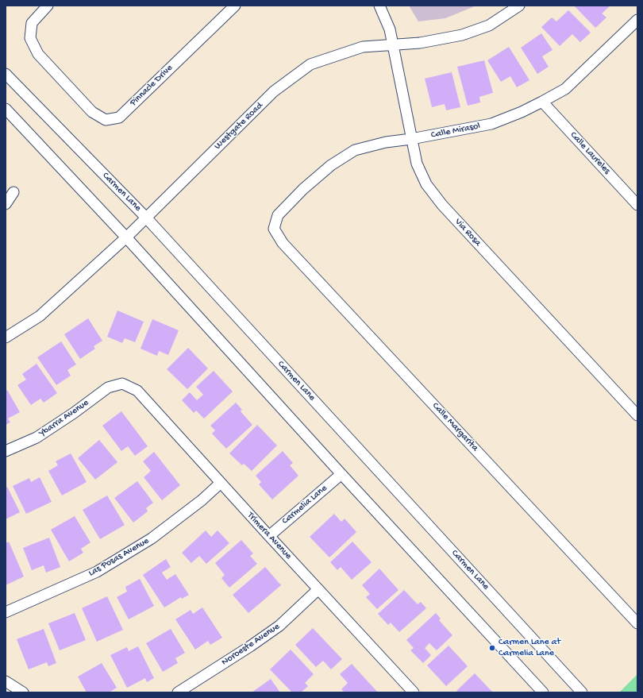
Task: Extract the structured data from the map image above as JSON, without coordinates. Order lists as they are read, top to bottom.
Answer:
{
  "streets": {
    "street": [
      "Pinnacle Drive",
      "Westgate Road",
      "Calle Mirasol",
      "Calle Laureles",
      "Carmen Lane",
      "Via Rosa",
      "Ybarra Avenue",
      "Calle Margarita",
      "Carmelia Lane",
      "Trimera Avenue",
      "Las Posas Avenue",
      "Noroeste Avenue"
    ]
  },
  "crossings": [
    ["Westgate Road", "Carmen Lane"],
    ["Westgate Road", "Via Rosa"],
    ["Calle Mirasol", "Calle Laureles"],
    ["Calle Mirasol", "Via Rosa"],
    ["Calle Mirasol", "Calle Margarita"],
    ["Ybarra Avenue", "Trimera Avenue"],
    ["Carmelia Lane", "Trimera Avenue"],
    ["Trimera Avenue", "Las Posas Avenue"],
    ["Trimera Avenue", "Noroeste Avenue"]
  ],
  "places": ["Carmen Lane at Carmelia Lane"]
}
